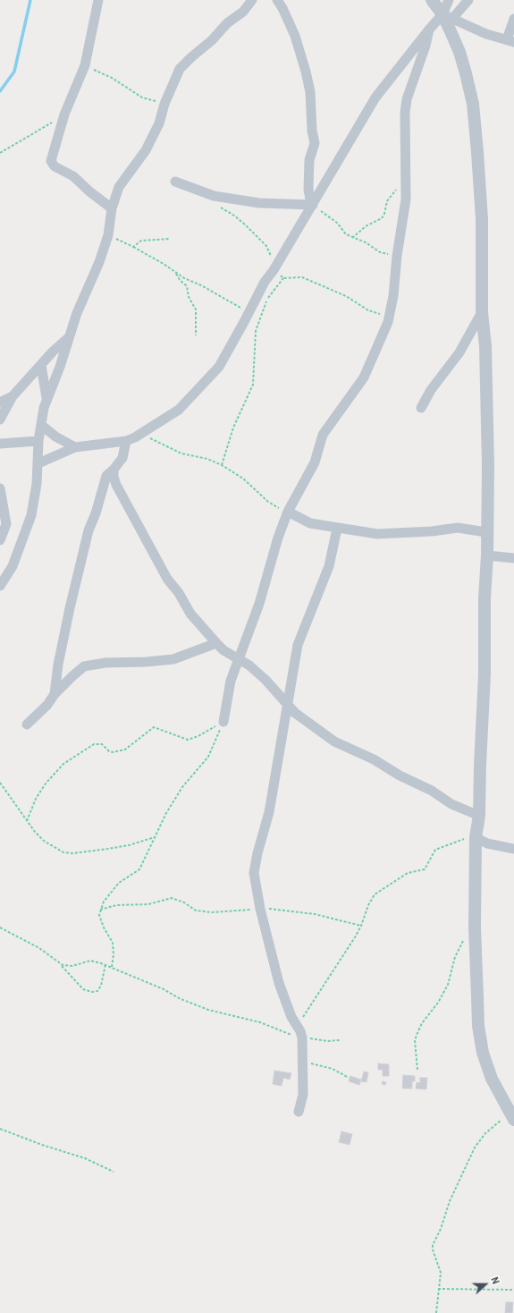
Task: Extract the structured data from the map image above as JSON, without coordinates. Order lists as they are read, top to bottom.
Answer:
{
  "north": "right"
}
